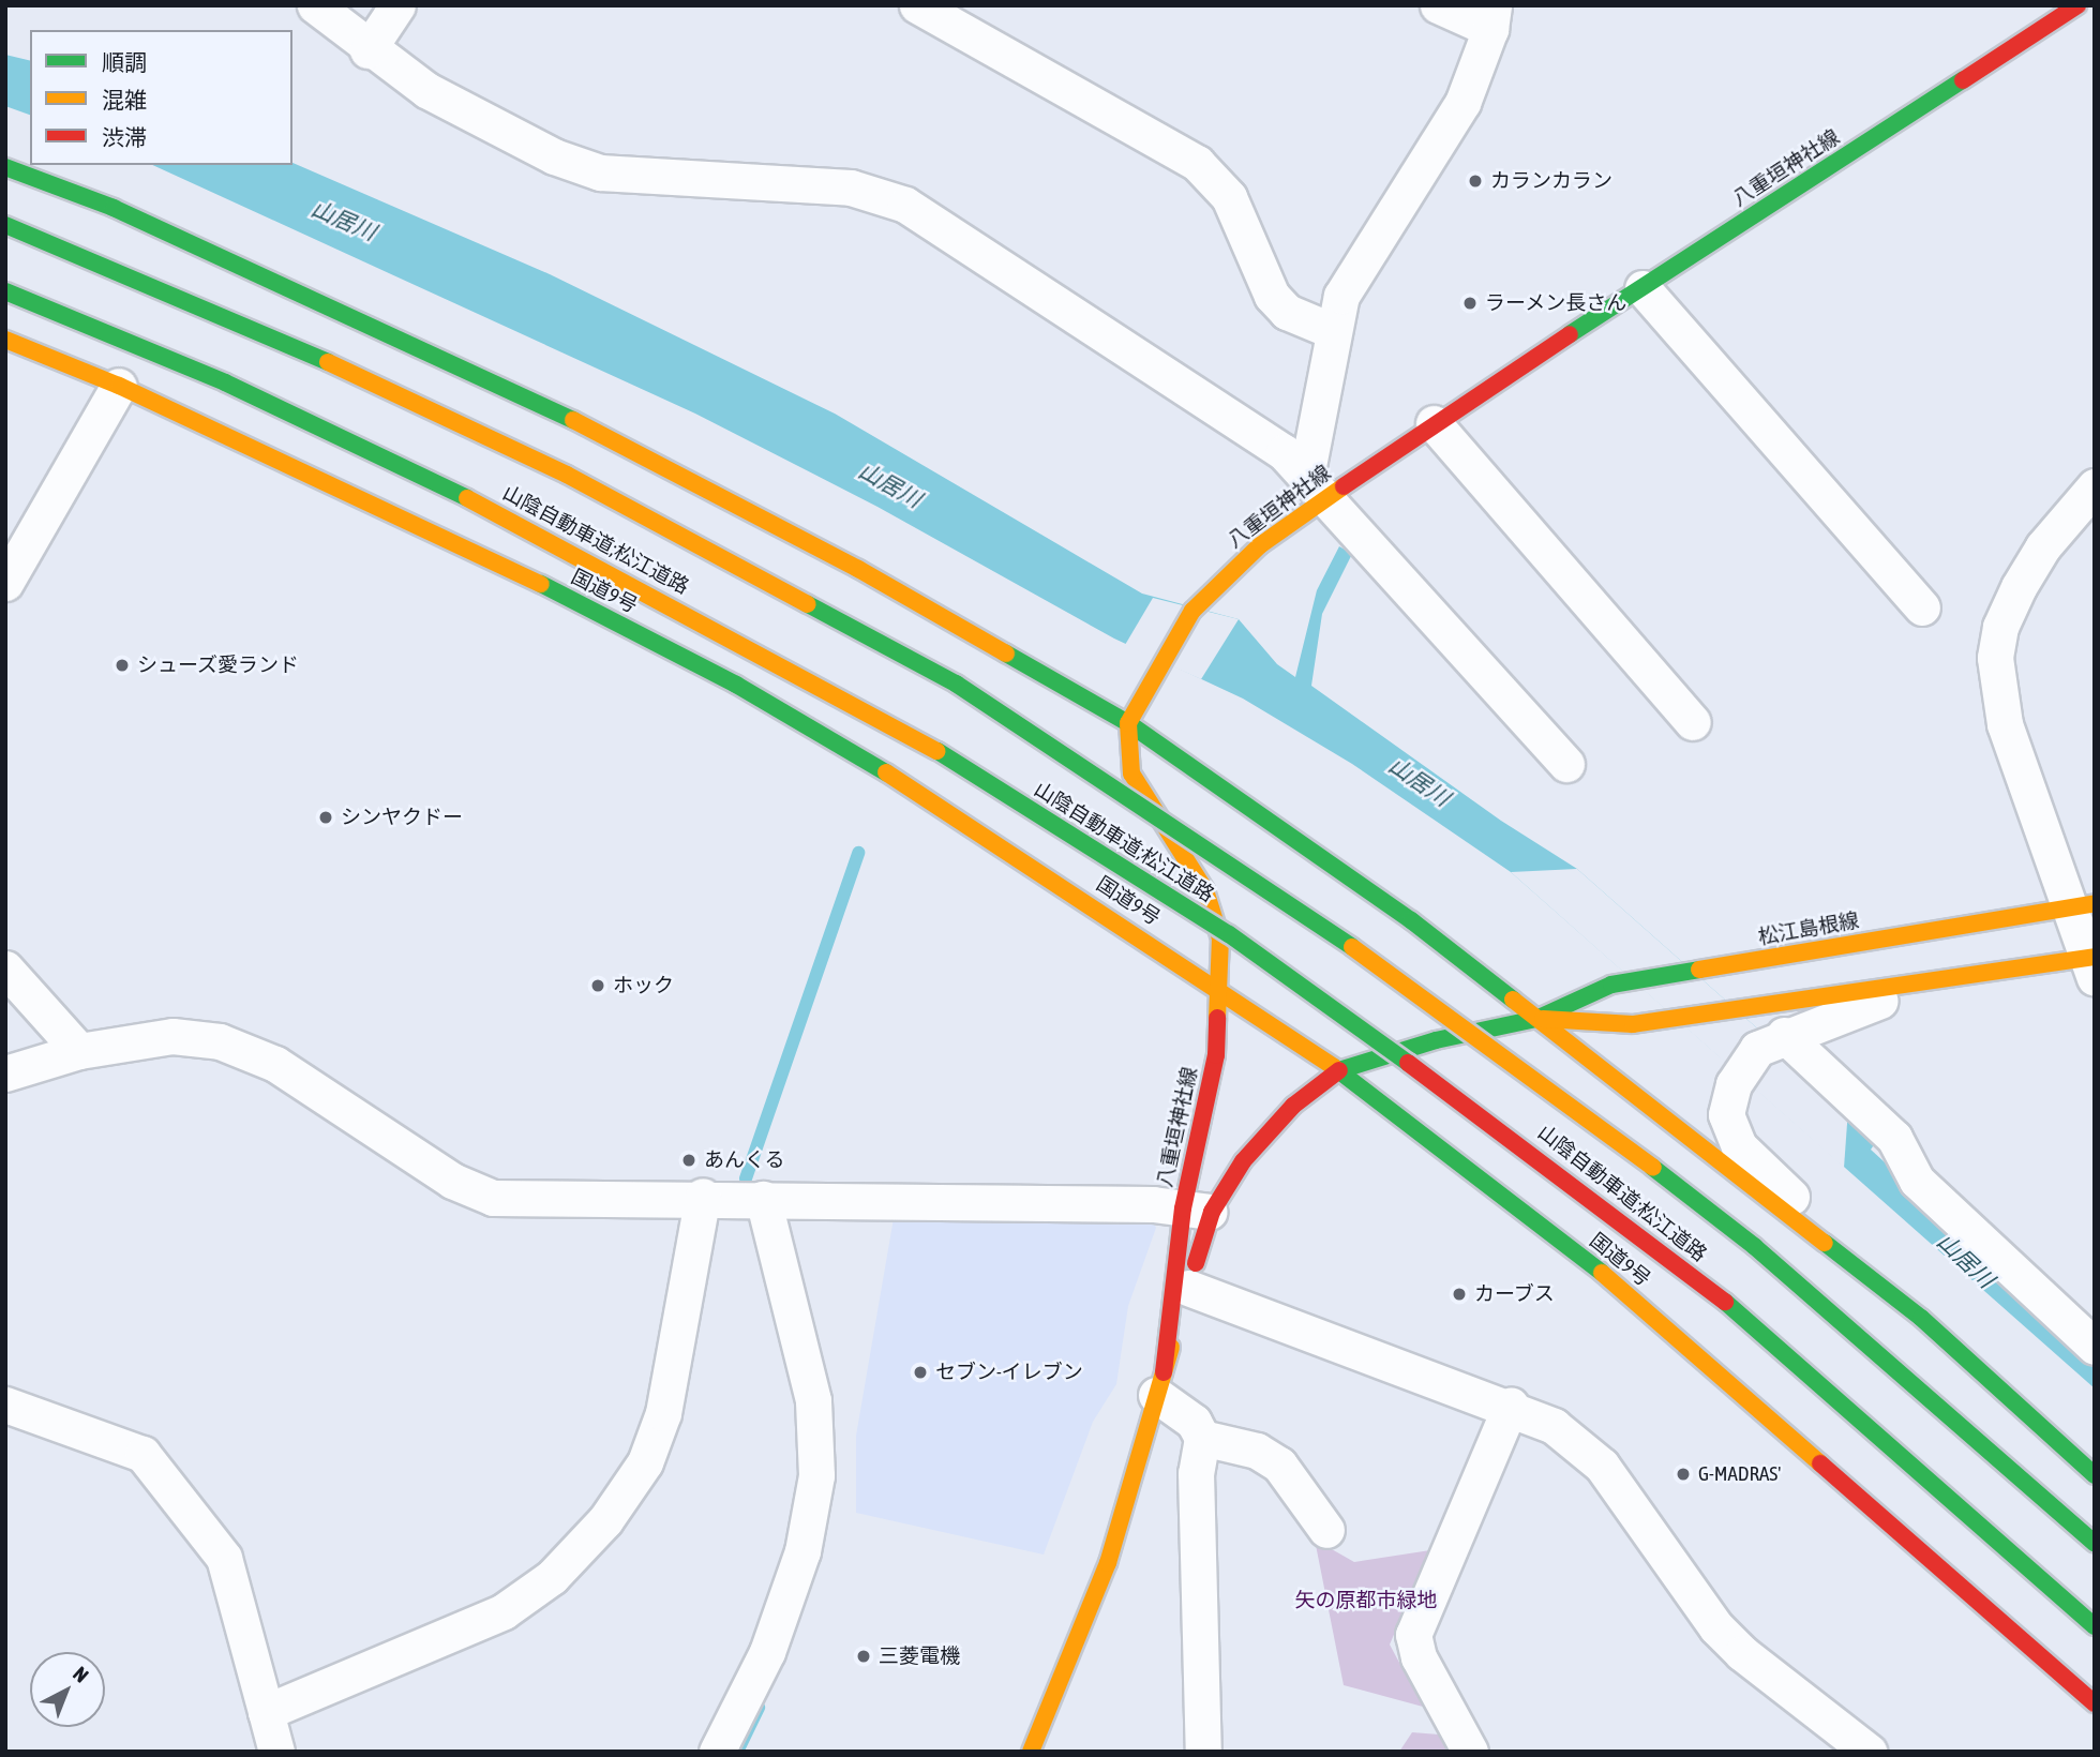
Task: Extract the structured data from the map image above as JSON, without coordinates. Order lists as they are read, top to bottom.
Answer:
{
  "streets": {
    "main road": [
      "八重垣神社線",
      "山陰自動車道;松江道路",
      "国道9号",
      "松江島根線"
    ]
  },
  "crossings": [
    ["八重垣神社線", "国道9号"],
    ["八重垣神社線", "松江島根線"],
    ["国道9号", "松江島根線"]
  ],
  "water": ["山居川"],
  "parks": ["矢の原都市緑地"],
  "places": [
    "カランカラン",
    "ラーメン長さん",
    "シューズ愛ランド",
    "シンヤクドー",
    "ホック",
    "あんくる",
    "カーブス",
    "セブン-イレブン",
    "G-MADRAS'",
    "三菱電機"
  ],
  "legend": ["順調", "混雑", "渋滞"],
  "north": "top right"
}
